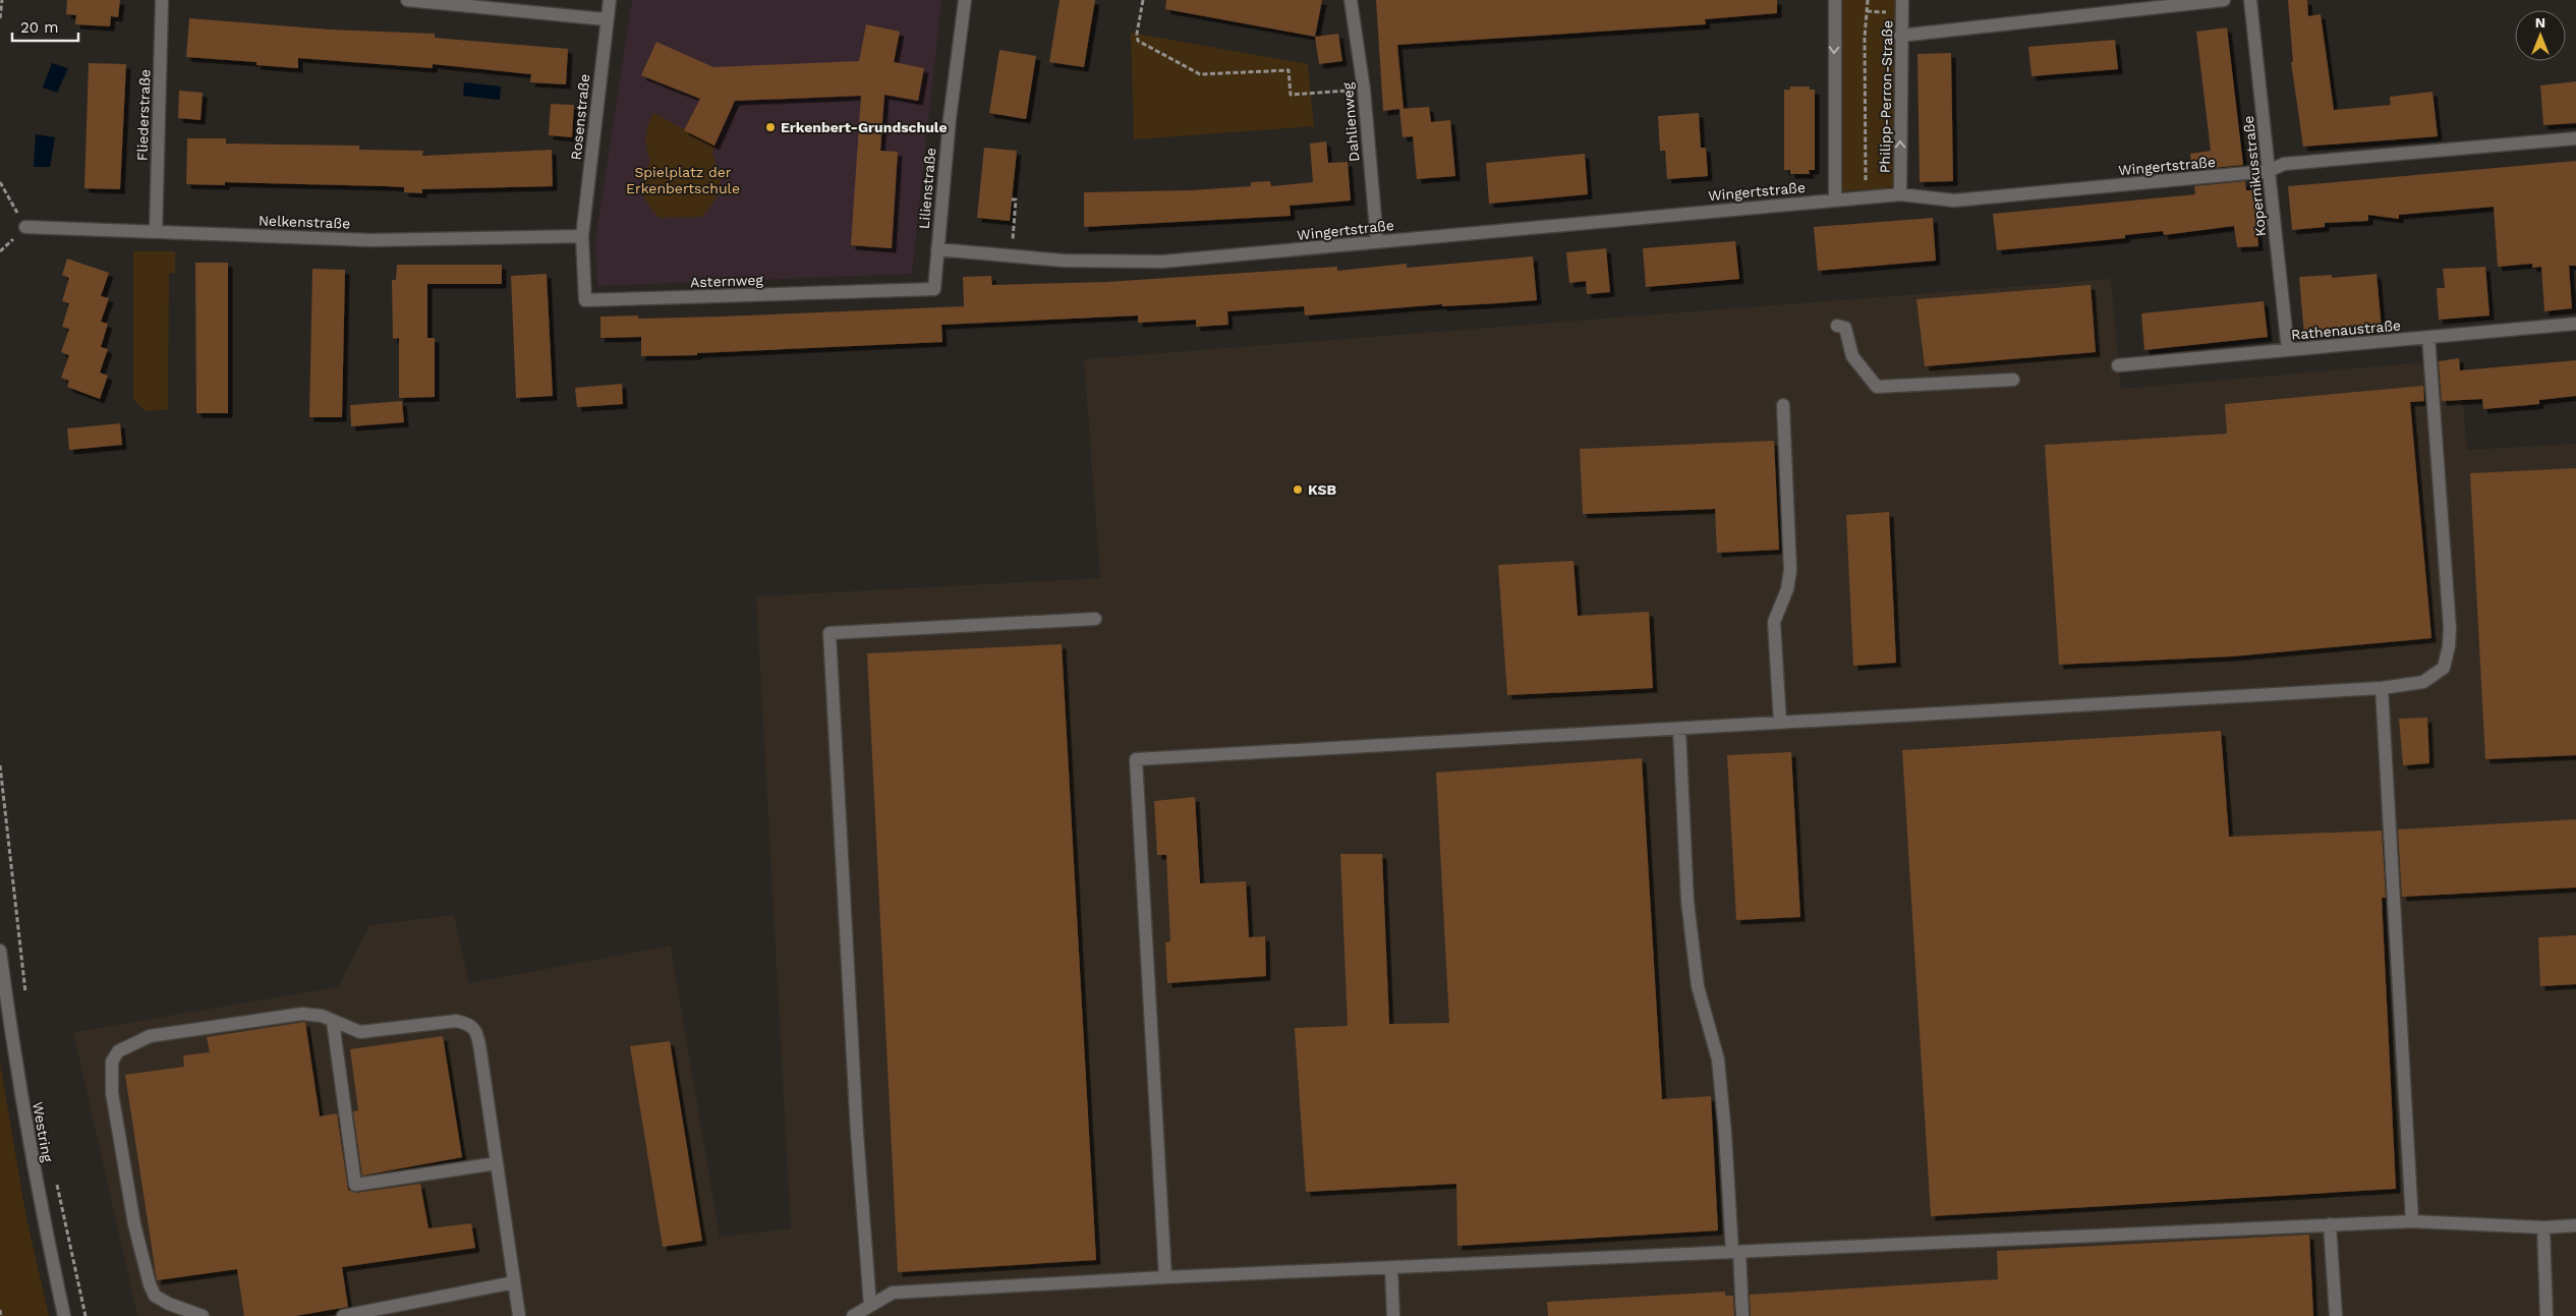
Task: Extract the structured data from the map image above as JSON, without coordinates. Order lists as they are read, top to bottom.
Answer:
{
  "streets": {
    "street": [
      "Philipp-Perron-Straße",
      "Fliederstraße",
      "Rosenstraße",
      "Dahlienweg",
      "Wingertstraße",
      "Kopernikusstraße",
      "Lilienstraße",
      "Nelkenstraße",
      "Asternweg",
      "Rathenaustraße",
      "Westring"
    ]
  },
  "crossings": [
    ["Philipp-Perron-Straße", "Wingertstraße"],
    ["Fliederstraße", "Nelkenstraße"],
    ["Rosenstraße", "Nelkenstraße"],
    ["Rosenstraße", "Asternweg"],
    ["Dahlienweg", "Wingertstraße"],
    ["Wingertstraße", "Kopernikusstraße"],
    ["Wingertstraße", "Lilienstraße"],
    ["Kopernikusstraße", "Rathenaustraße"],
    ["Lilienstraße", "Asternweg"],
    ["Nelkenstraße", "Asternweg"]
  ],
  "parks": ["Spielplatz der Erkenbertschule"],
  "places": ["Erkenbert-Grundschule", "KSB"],
  "scale_bar": "20 m",
  "north": "top"
}
